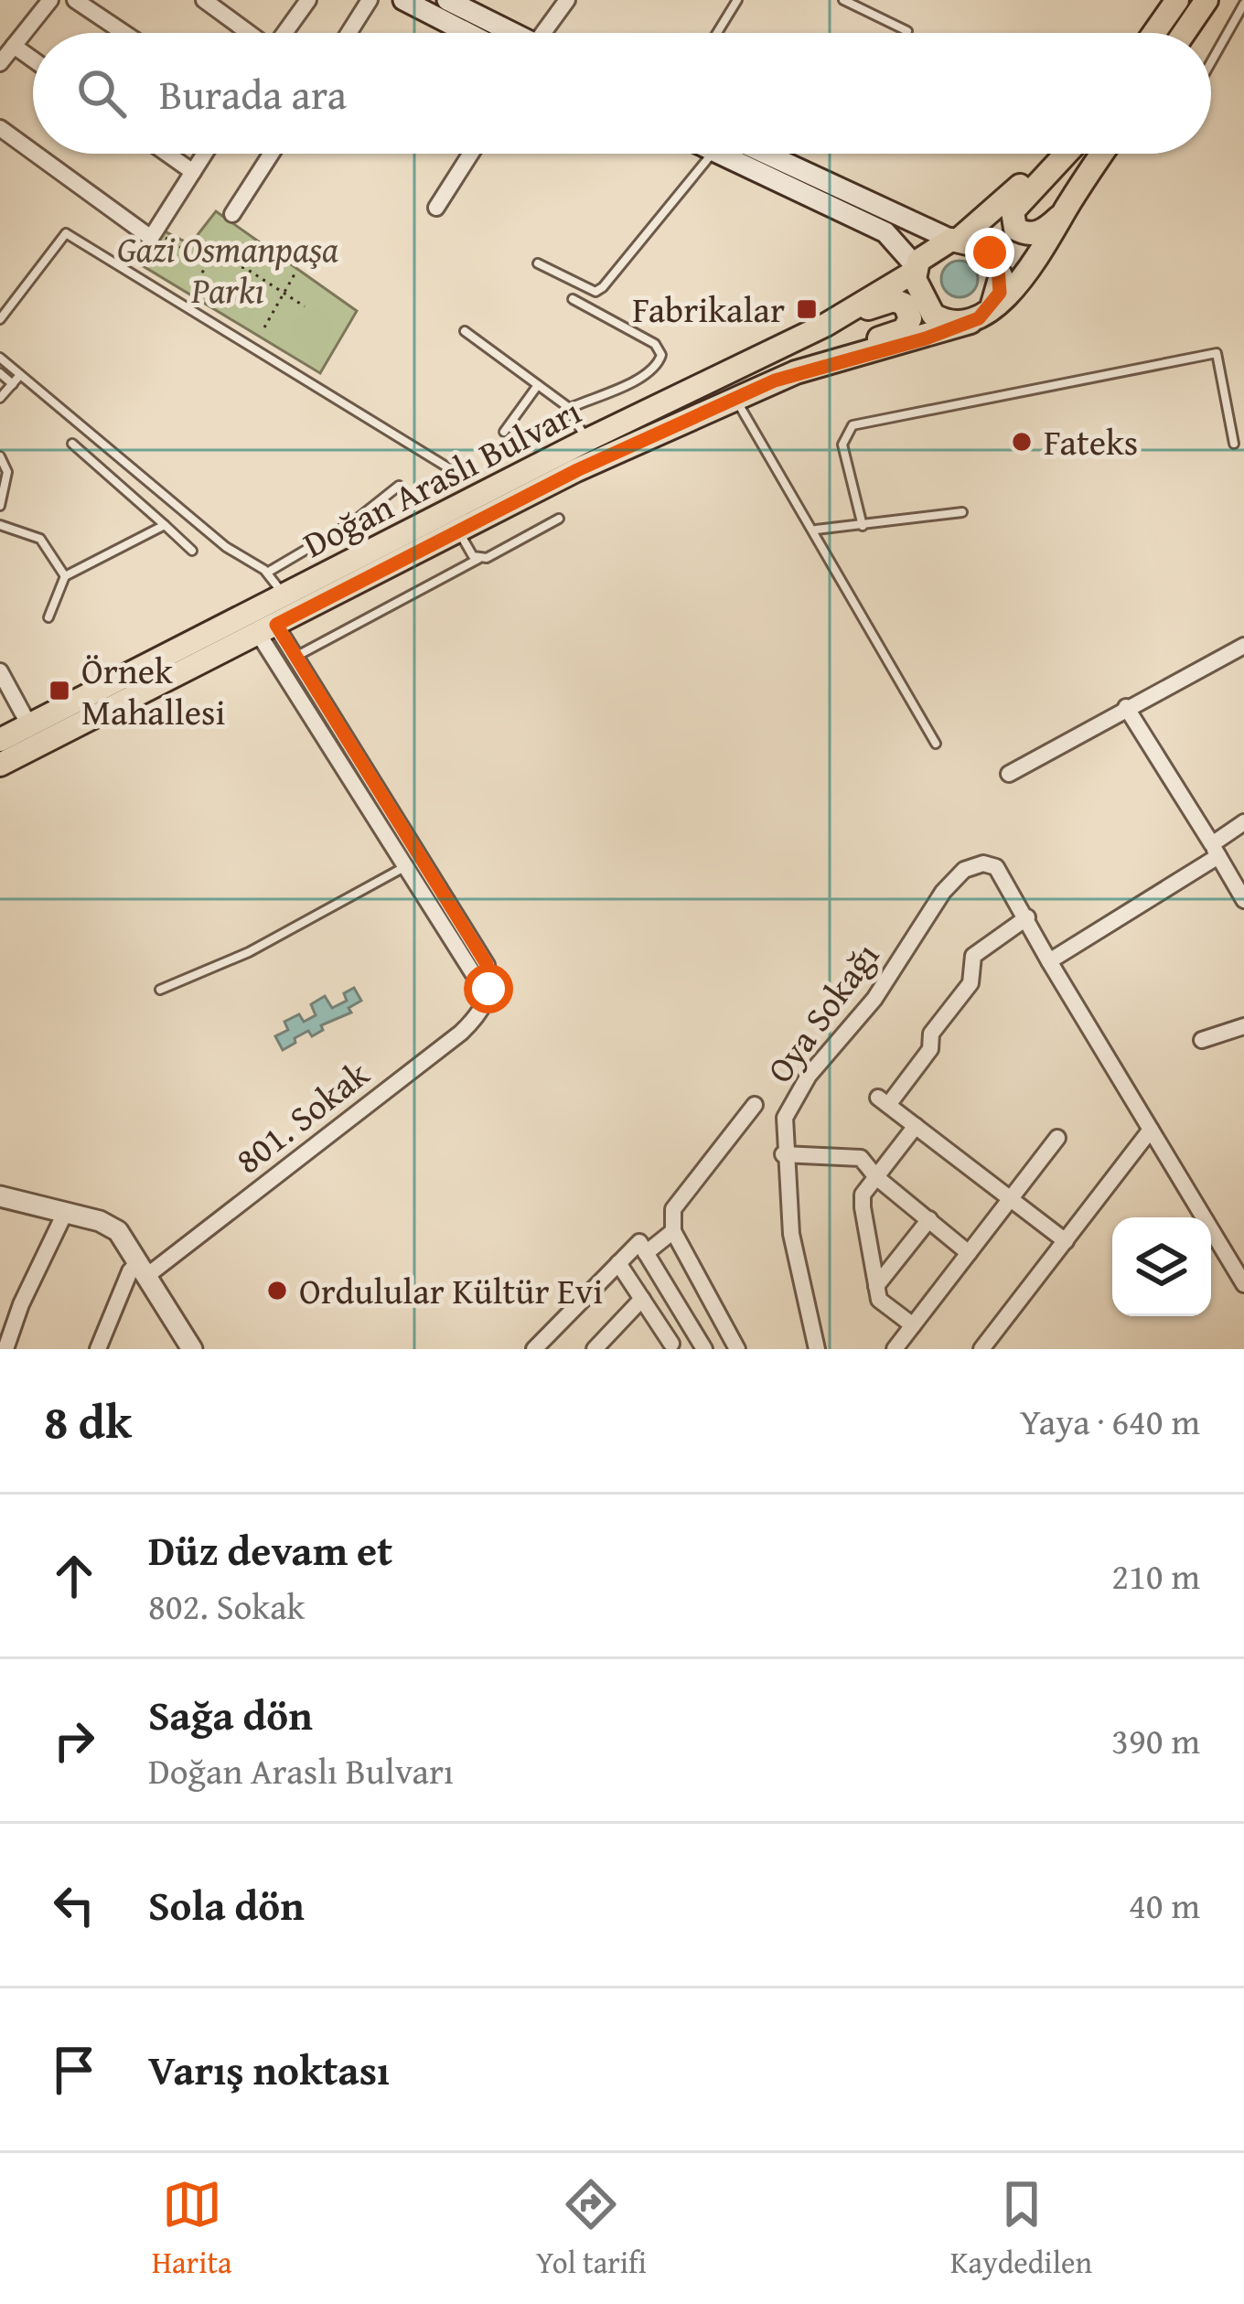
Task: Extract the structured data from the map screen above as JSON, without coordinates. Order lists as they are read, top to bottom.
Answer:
{
  "streets": {
    "main road": ["Doğan Araslı Bulvarı"],
    "street": ["Oya Sokağı", "801. Sokak"]
  },
  "parks": ["Gazi Osmanpaşa Parkı"],
  "places": {
    "transit": ["Fabrikalar", "Örnek Mahallesi"],
    "other": ["Fateks", "Ordulular Kültür Evi"]
  },
  "page": {
    "search": "Burada ara",
    "heading": ["8 dk", "Yaya · 640 m"],
    "list": [
      ["Düz devam et", "802. Sokak", "210 m"],
      ["Sağa dön", "Doğan Araslı Bulvarı", "390 m"],
      ["Sola dön", "40 m"],
      "Varış noktası"
    ],
    "nav": ["Harita", "Yol tarifi", "Kaydedilen"]
  }
}
